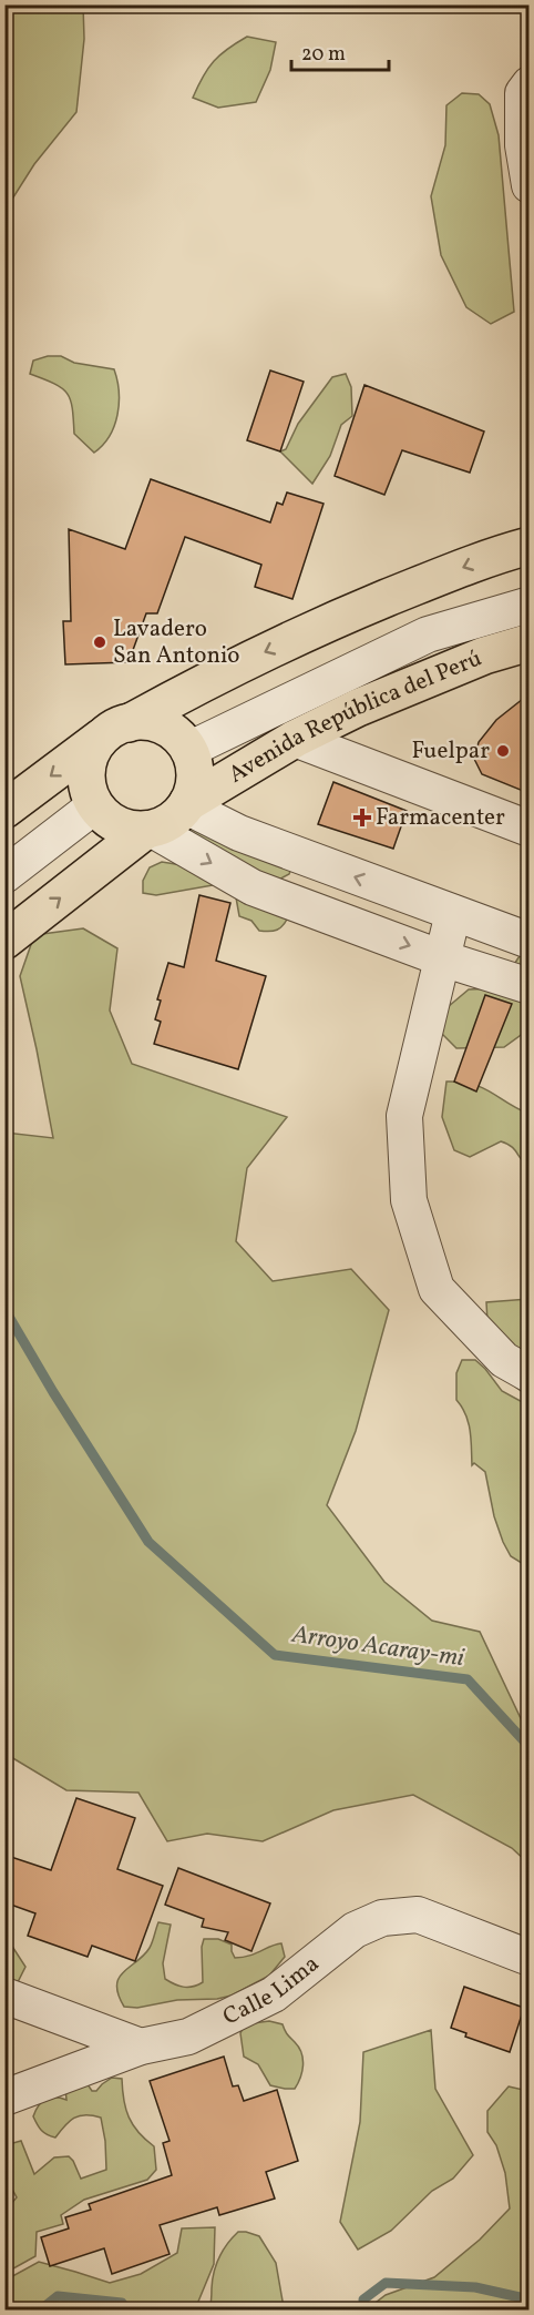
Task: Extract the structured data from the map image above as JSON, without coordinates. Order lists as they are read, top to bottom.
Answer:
{
  "streets": {
    "highway": ["Avenida República del Perú"],
    "street": ["Calle Lima"]
  },
  "water": ["Arroyo Acaray-mi"],
  "places": {
    "other": ["Lavadero San Antonio", "Fuelpar"],
    "health": ["Farmacenter"]
  },
  "scale_bar": "20 m"
}
